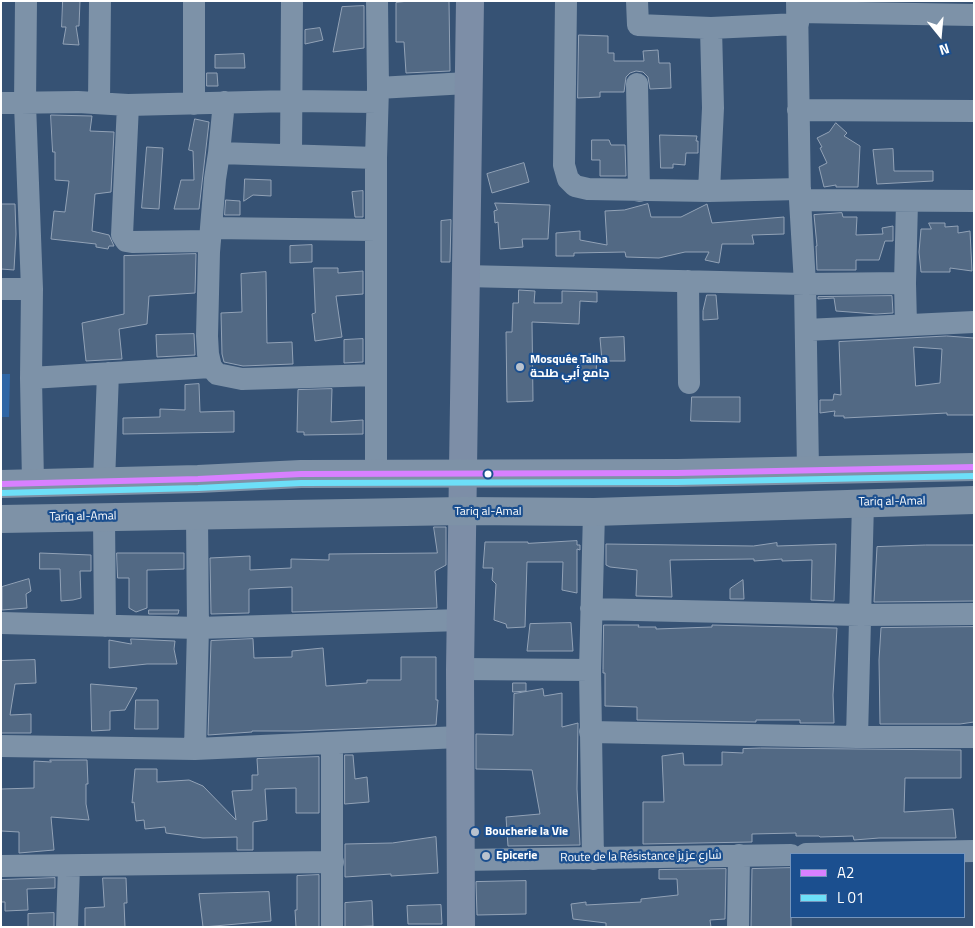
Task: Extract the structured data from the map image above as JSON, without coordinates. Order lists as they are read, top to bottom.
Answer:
{
  "streets": {
    "highway": ["Tariq al-Amal"],
    "street": ["Route de la Résistance شارع عزيز"]
  },
  "places": ["Mosquée Talha جامع أبي طلحة", "Boucherie la Vie", "Epicerie"],
  "lines": ["transit line A2"],
  "legend": ["A2", "L 01"],
  "north": "bottom"
}
